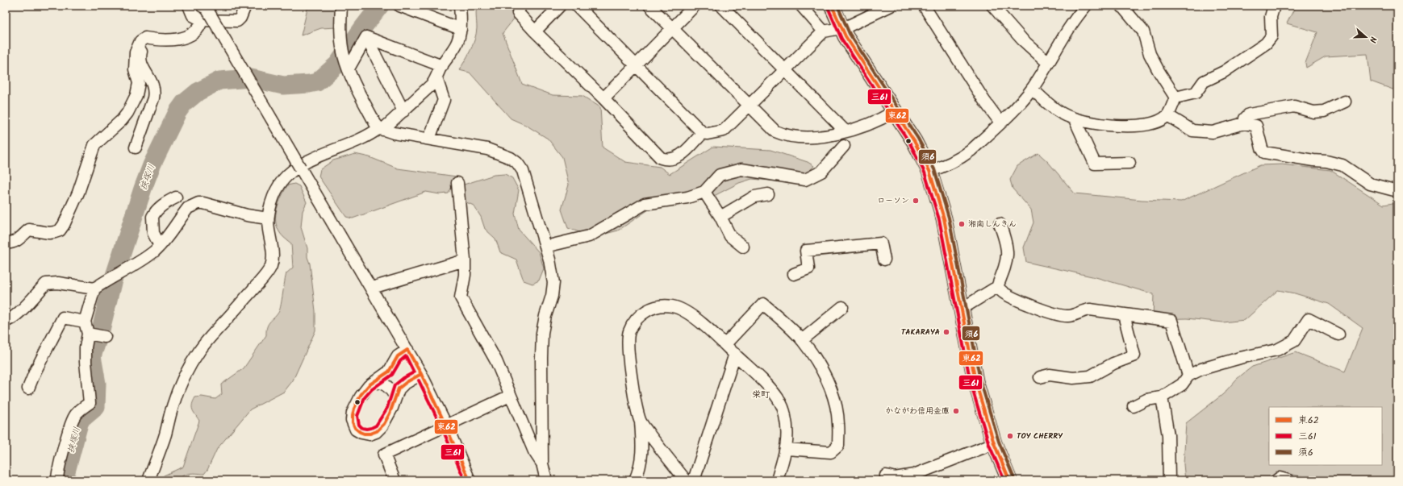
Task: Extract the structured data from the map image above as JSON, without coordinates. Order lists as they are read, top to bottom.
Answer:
{
  "districts": ["栄町"],
  "water": ["挟塚川"],
  "places": [
    "ローソン",
    "湘南しんきん",
    "TAKARAYA",
    "かながわ信用金庫",
    "TOY CHERRY"
  ],
  "lines": ["transit line 東62", "transit line 須6", "transit line 三61"],
  "legend": ["東62", "三61", "須6"],
  "north": "right"
}
